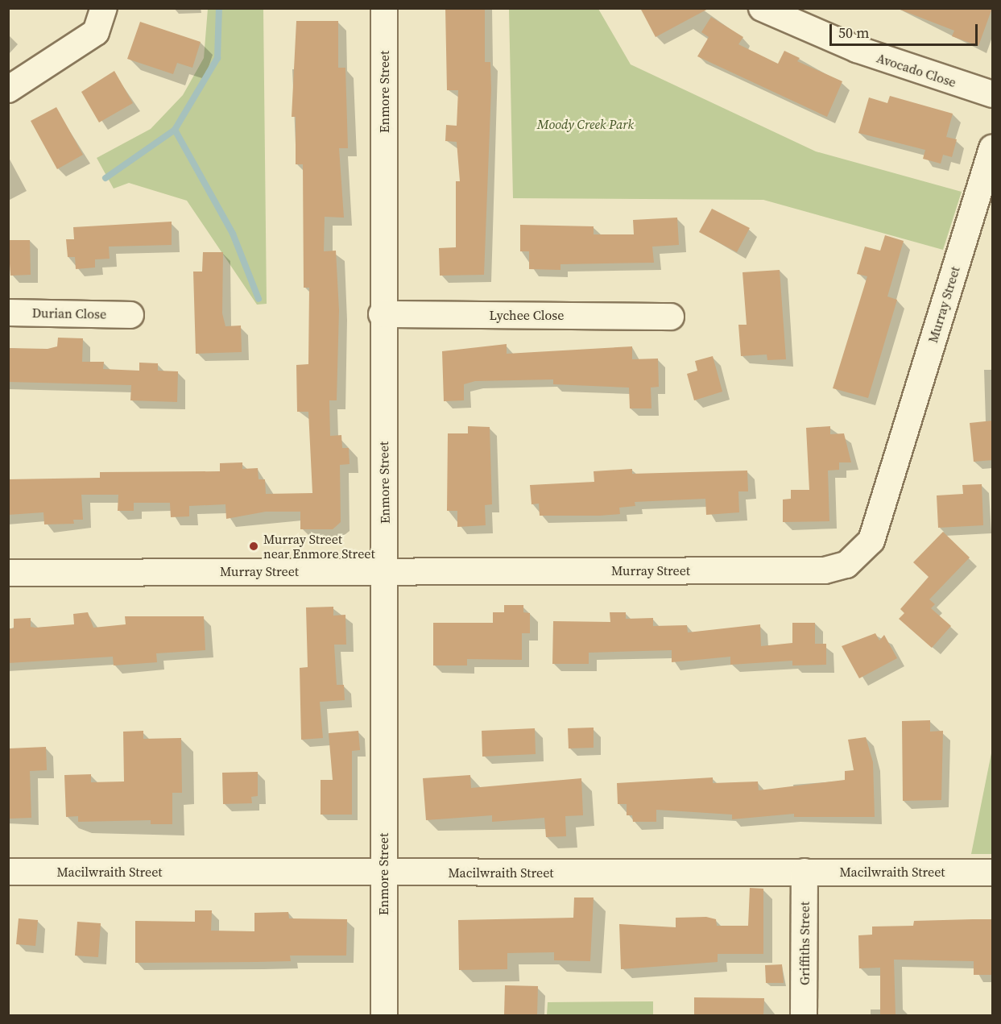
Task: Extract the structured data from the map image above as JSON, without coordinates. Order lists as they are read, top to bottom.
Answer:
{
  "streets": {
    "street": [
      "Avocado Close",
      "Enmore Street",
      "Murray Street",
      "Durian Close",
      "Lychee Close",
      "Macilwraith Street",
      "Griffiths Street"
    ]
  },
  "crossings": [
    ["Enmore Street", "Murray Street"],
    ["Enmore Street", "Lychee Close"],
    ["Enmore Street", "Macilwraith Street"],
    ["Macilwraith Street", "Griffiths Street"]
  ],
  "parks": ["Moody Creek Park"],
  "places": ["Murray Street near Enmore Street"],
  "scale_bar": "50 m"
}
